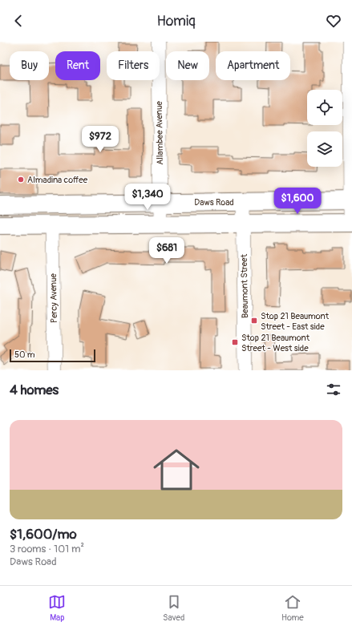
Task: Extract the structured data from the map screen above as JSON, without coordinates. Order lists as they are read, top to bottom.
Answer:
{
  "streets": {
    "main road": ["Daws Road"],
    "street": ["Allambee Avenue", "Beaumont Street", "Percy Avenue"]
  },
  "crossings": [
    ["Allambee Avenue", "Daws Road"],
    ["Daws Road", "Beaumont Street"]
  ],
  "places": {
    "other": ["Almadina coffee"],
    "transit": ["Stop 21 Beaumont Street - East side", "Stop 21 Beaumont Street - West side"]
  },
  "scale_bar": "50 m",
  "page": {
    "header": "Homiq",
    "chip": [
      "Buy",
      "Rent",
      "Filters",
      "New",
      "Apartment"
    ],
    "price": [
      "$972",
      "$1,340",
      "$1,600",
      "$681"
    ],
    "scale": "50 m",
    "heading": "4 homes",
    "list": [
      {
        "name": "$1,600/mo",
        "note": "3 rooms · 101 m² · Daws Road"
      }
    ],
    "tabs": ["Map", "Saved", "Home"]
  }
}
